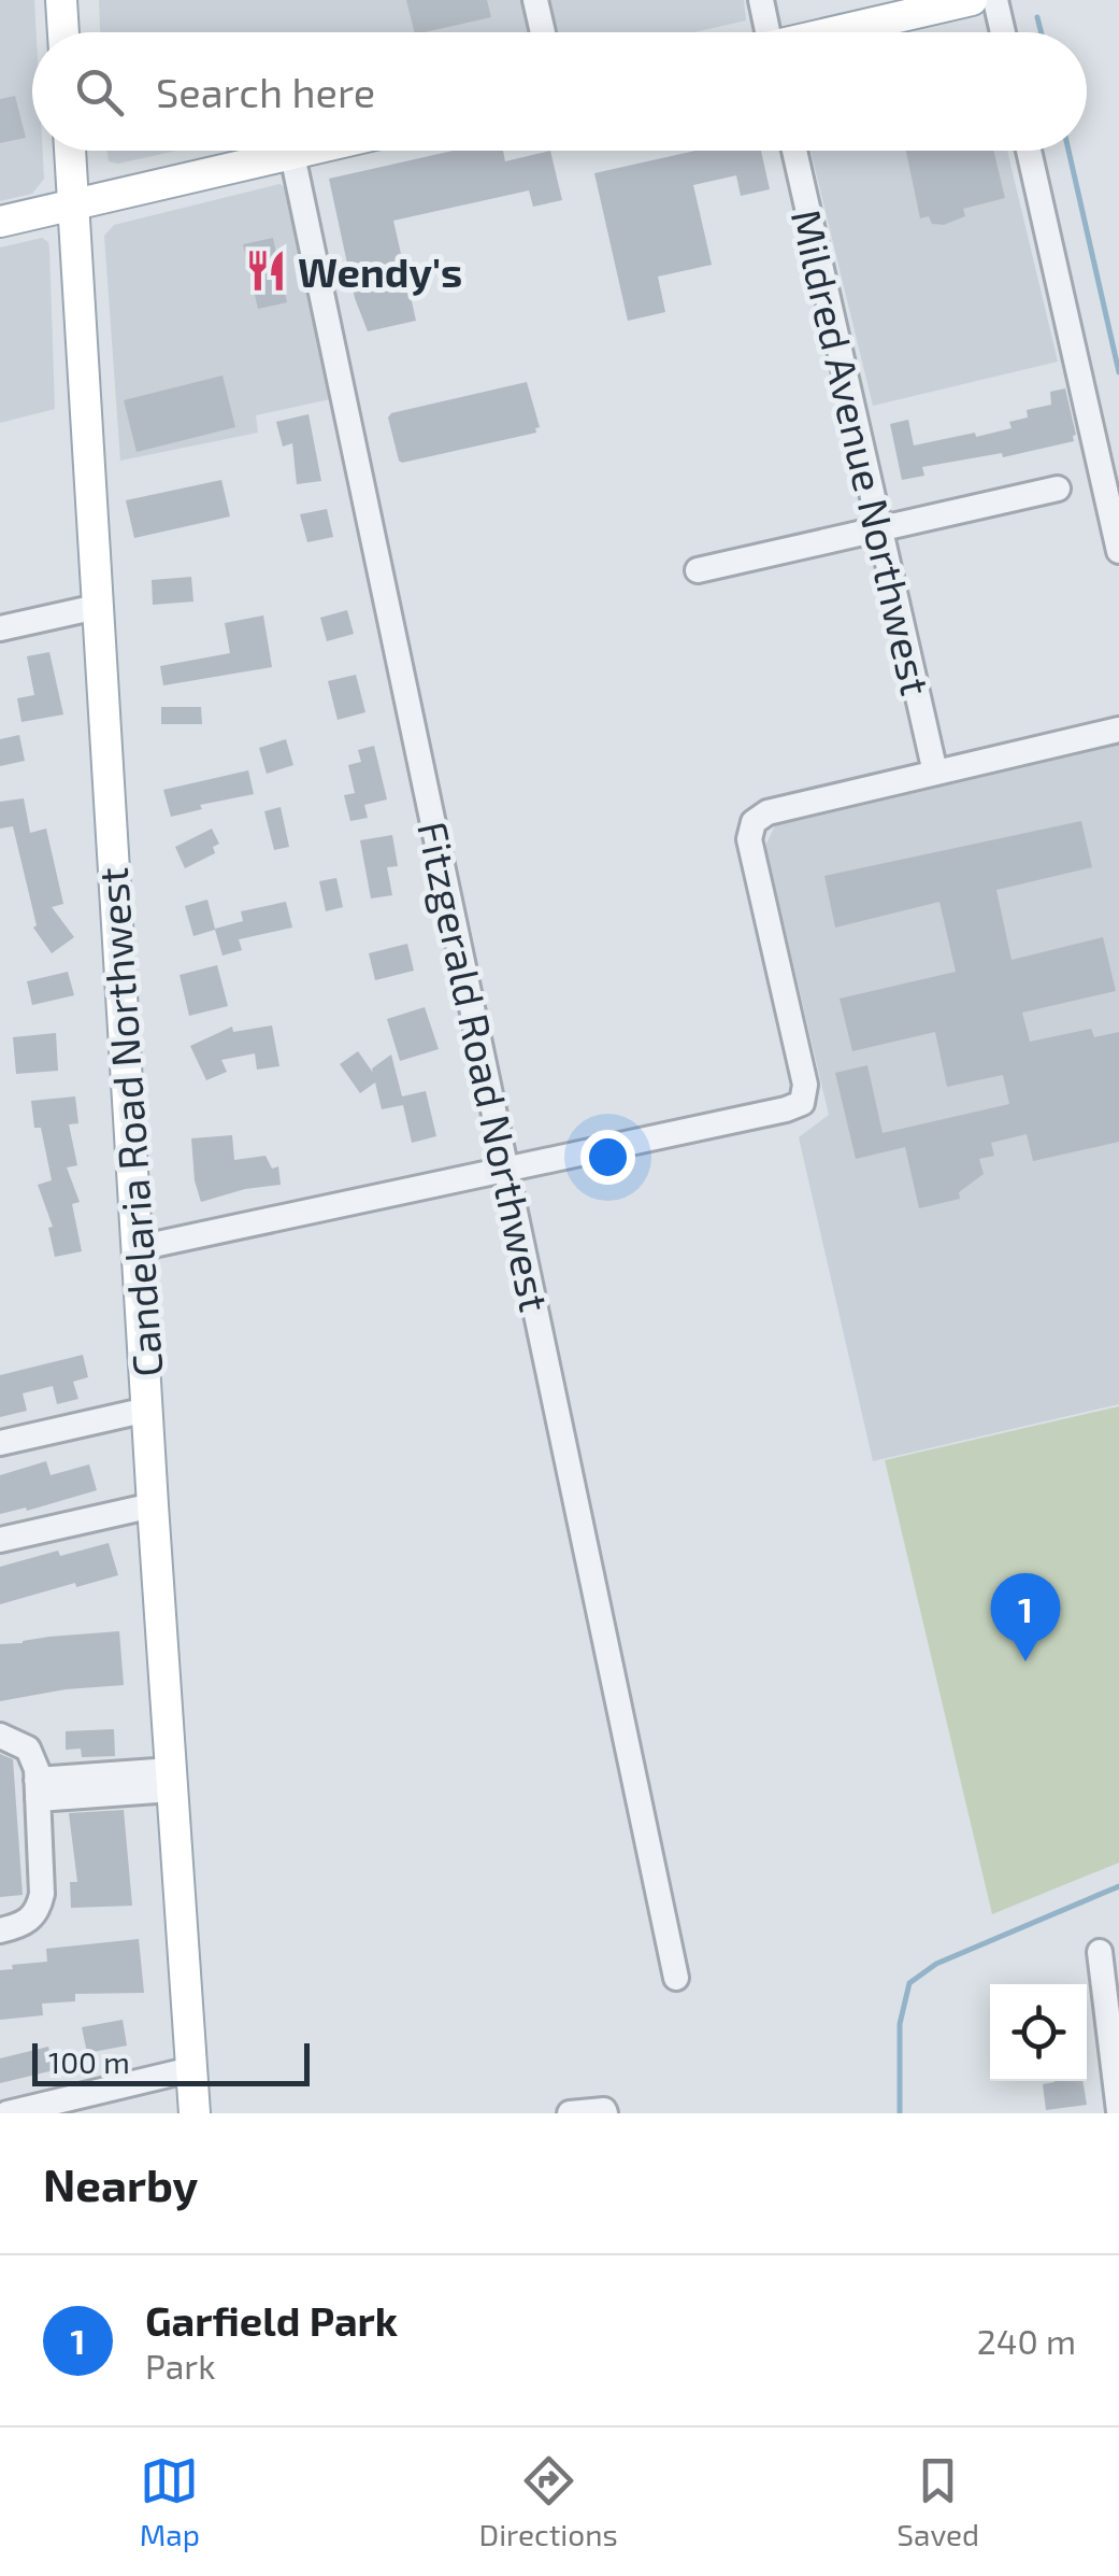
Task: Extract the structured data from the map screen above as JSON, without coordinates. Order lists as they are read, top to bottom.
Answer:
{
  "streets": {
    "main road": ["Candelaria Road Northwest"],
    "street": ["Mildred Avenue Northwest", "Fitzgerald Road Northwest"]
  },
  "places": {
    "restaurant": ["Wendy's"]
  },
  "scale_bar": "100 m",
  "page": {
    "search": "Search here",
    "pins": "1",
    "scale": "100 m",
    "heading": "Nearby",
    "list": [
      {
        "mark": "1",
        "name": "Garfield Park",
        "note": "Park",
        "value": "240 m"
      }
    ],
    "nav": ["Map", "Directions", "Saved"]
  }
}
